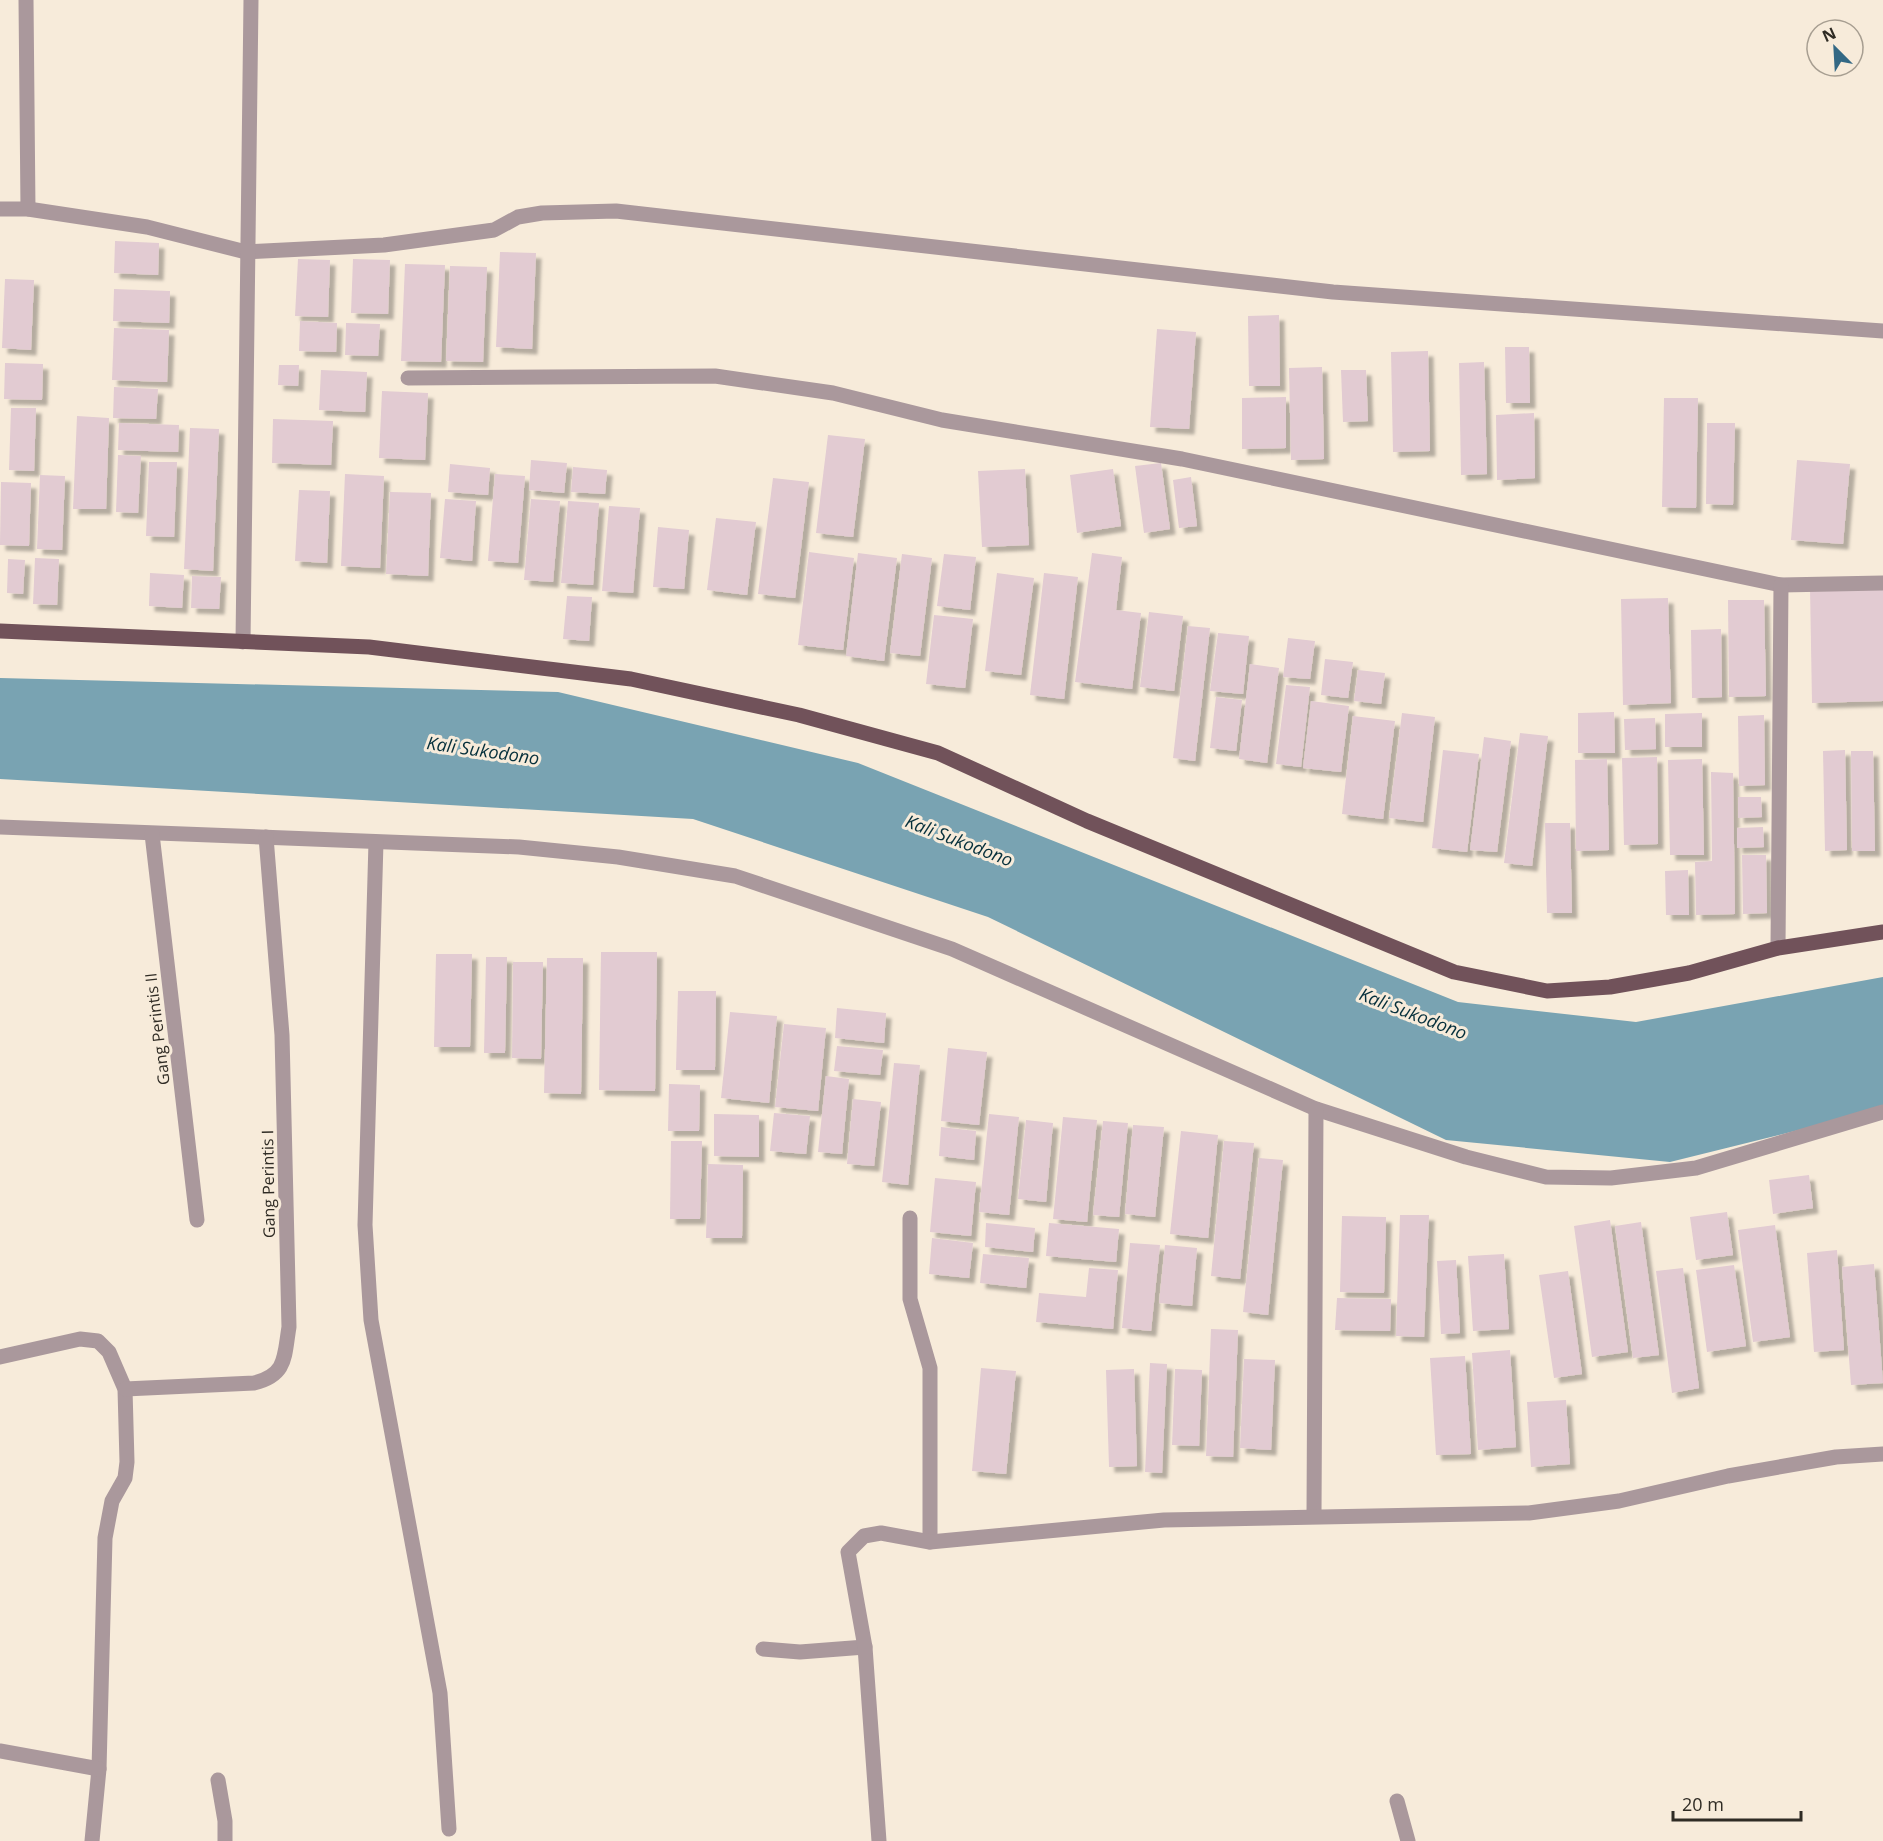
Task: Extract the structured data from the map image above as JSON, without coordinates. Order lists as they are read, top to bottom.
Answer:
{
  "streets": {
    "street": ["Gang Perintis II", "Gang Perintis I"]
  },
  "water": ["Kali Sukodono"],
  "scale_bar": "20 m",
  "north": "top left"
}
